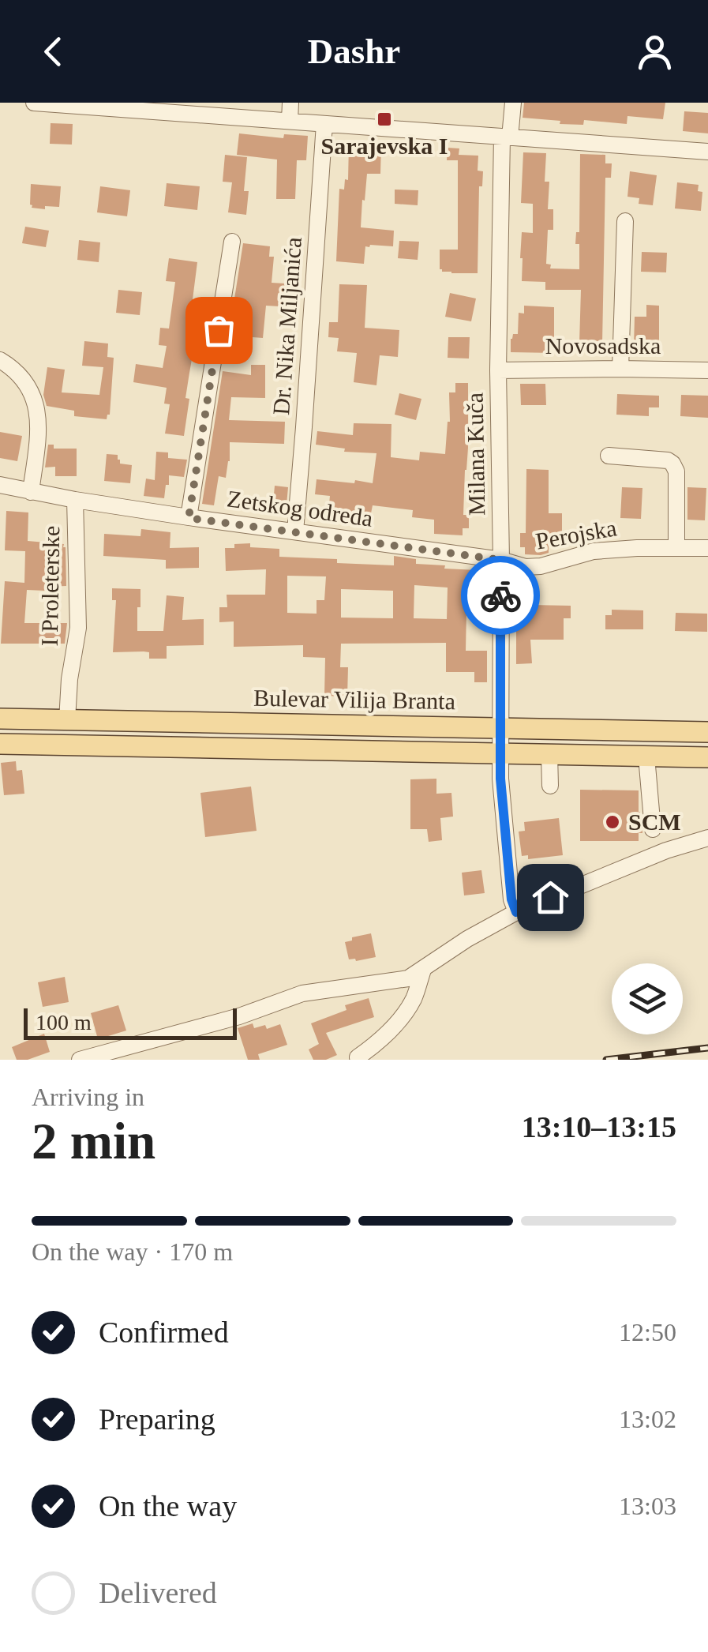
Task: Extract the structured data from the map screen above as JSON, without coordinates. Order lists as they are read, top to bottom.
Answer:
{
  "streets": {
    "main road": ["Bulevar Vilija Branta"],
    "street": [
      "Dr. Nika Miljanića",
      "Novosadska",
      "Milana Kuča",
      "Zetskog odreda",
      "Perojska",
      "I Proleterske"
    ]
  },
  "crossings": [
    ["Dr. Nika Miljanića", "Zetskog odreda"],
    ["Novosadska", "Milana Kuča"],
    ["Milana Kuča", "Zetskog odreda"],
    ["Milana Kuča", "Perojska"],
    ["Milana Kuča", "Bulevar Vilija Branta"],
    ["Zetskog odreda", "Perojska"],
    ["Zetskog odreda", "I Proleterske"],
    ["I Proleterske", "Bulevar Vilija Branta"]
  ],
  "places": {
    "transit": ["Sarajevska I"],
    "other": ["SCM"]
  },
  "scale_bar": "100 m",
  "page": {
    "header": "Dashr",
    "scale": "100 m",
    "heading": ["2 min", "Arriving in", "13:10–13:15"],
    "bar": "On the way · 170 m",
    "list": [
      ["Confirmed", "12:50"],
      ["Preparing", "13:02"],
      ["On the way", "13:03"],
      "Delivered"
    ]
  }
}
